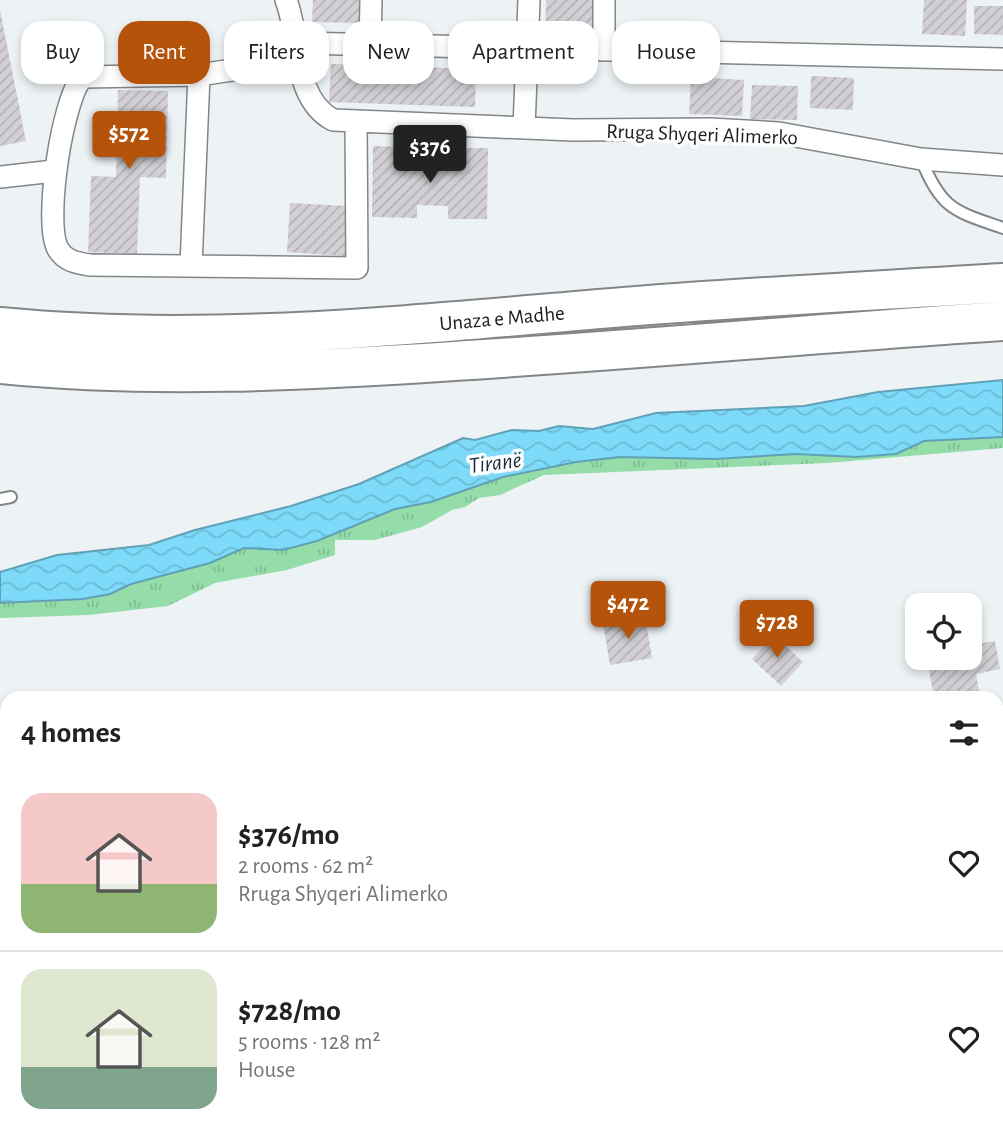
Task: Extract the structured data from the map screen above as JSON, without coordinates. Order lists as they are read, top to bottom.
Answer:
{
  "streets": {
    "highway": ["Unaza e Madhe"],
    "street": ["Rruga Shyqeri Alimerko"]
  },
  "water": ["Tiranë"],
  "page": {
    "chip": [
      "Buy",
      "Rent",
      "Filters",
      "New",
      "Apartment",
      "House"
    ],
    "price": [
      "$572",
      "$376",
      "$472",
      "$728"
    ],
    "heading": "4 homes",
    "list": [
      {
        "name": "$376/mo",
        "note": "2 rooms · 62 m² · Rruga Shyqeri Alimerko"
      },
      {
        "name": "$728/mo",
        "note": "5 rooms · 128 m² · House"
      }
    ]
  }
}
